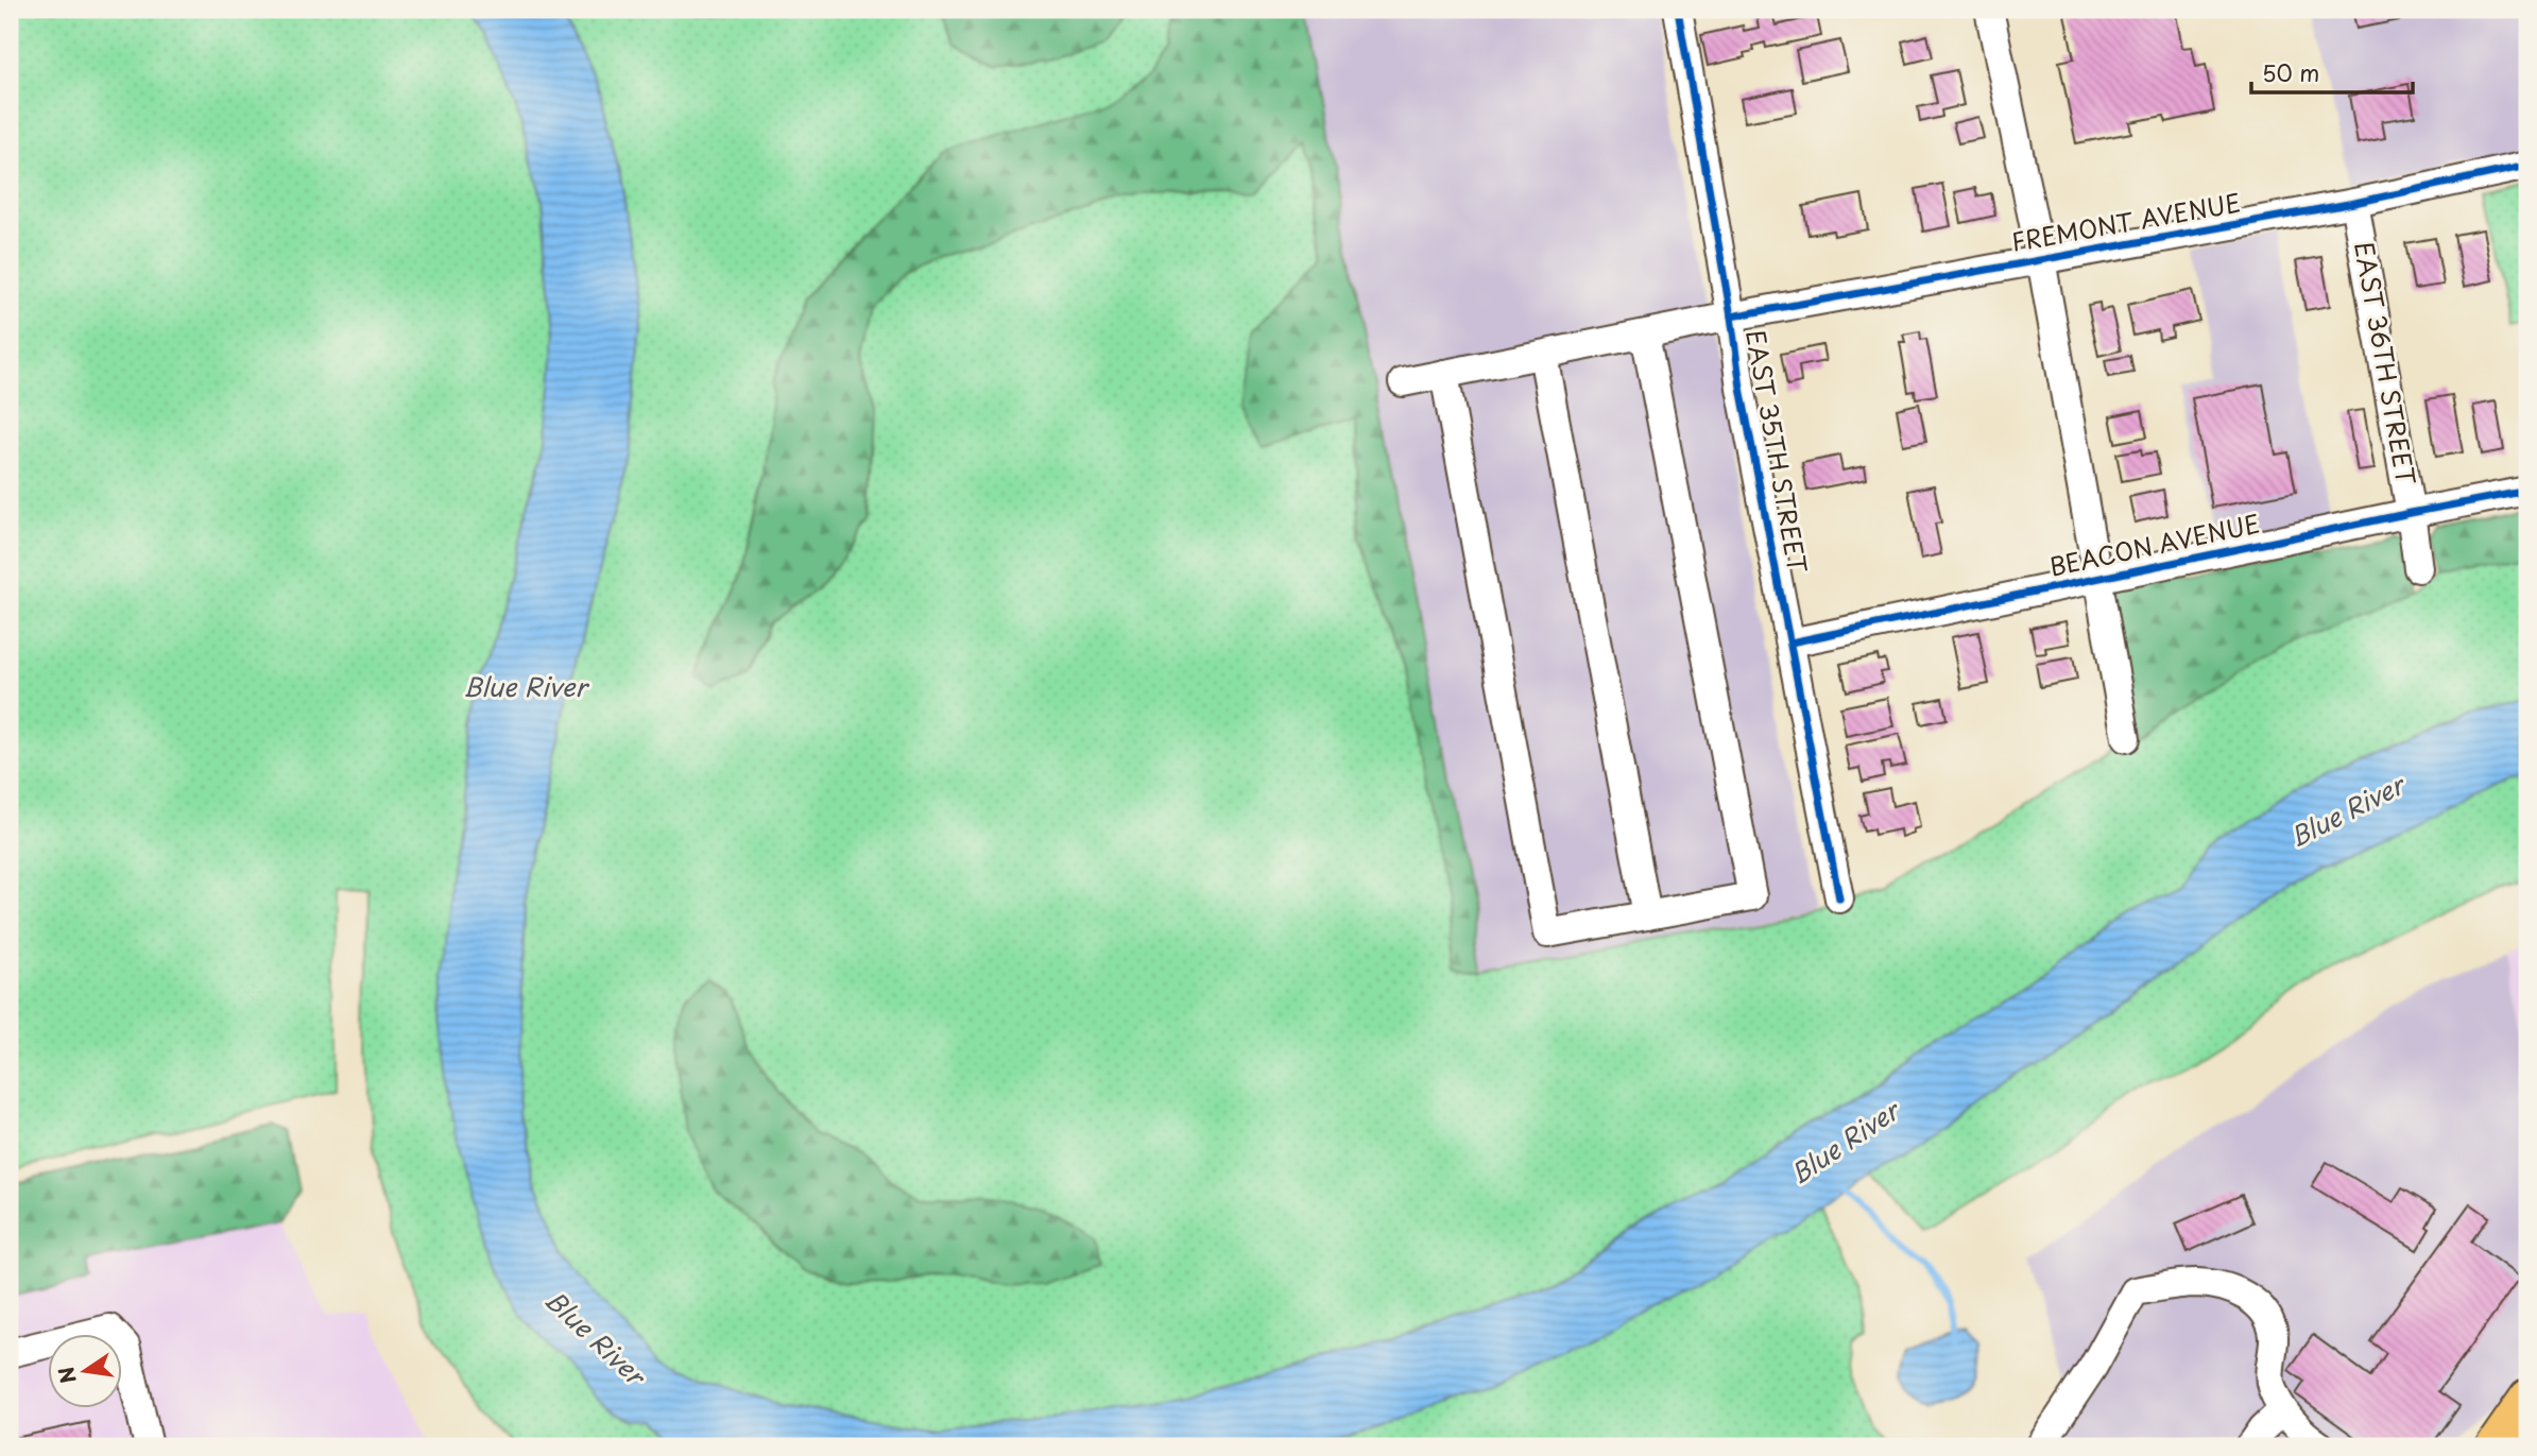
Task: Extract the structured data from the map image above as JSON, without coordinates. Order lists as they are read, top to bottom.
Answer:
{
  "streets": {
    "street": [
      "FREMONT AVENUE",
      "EAST 36TH STREET",
      "EAST 35TH STREET",
      "BEACON AVENUE"
    ]
  },
  "crossings": [
    ["FREMONT AVENUE", "EAST 36TH STREET"],
    ["FREMONT AVENUE", "EAST 35TH STREET"],
    ["EAST 36TH STREET", "BEACON AVENUE"],
    ["EAST 35TH STREET", "BEACON AVENUE"]
  ],
  "water": ["Blue River"],
  "scale_bar": "50 m",
  "north": "left"
}
